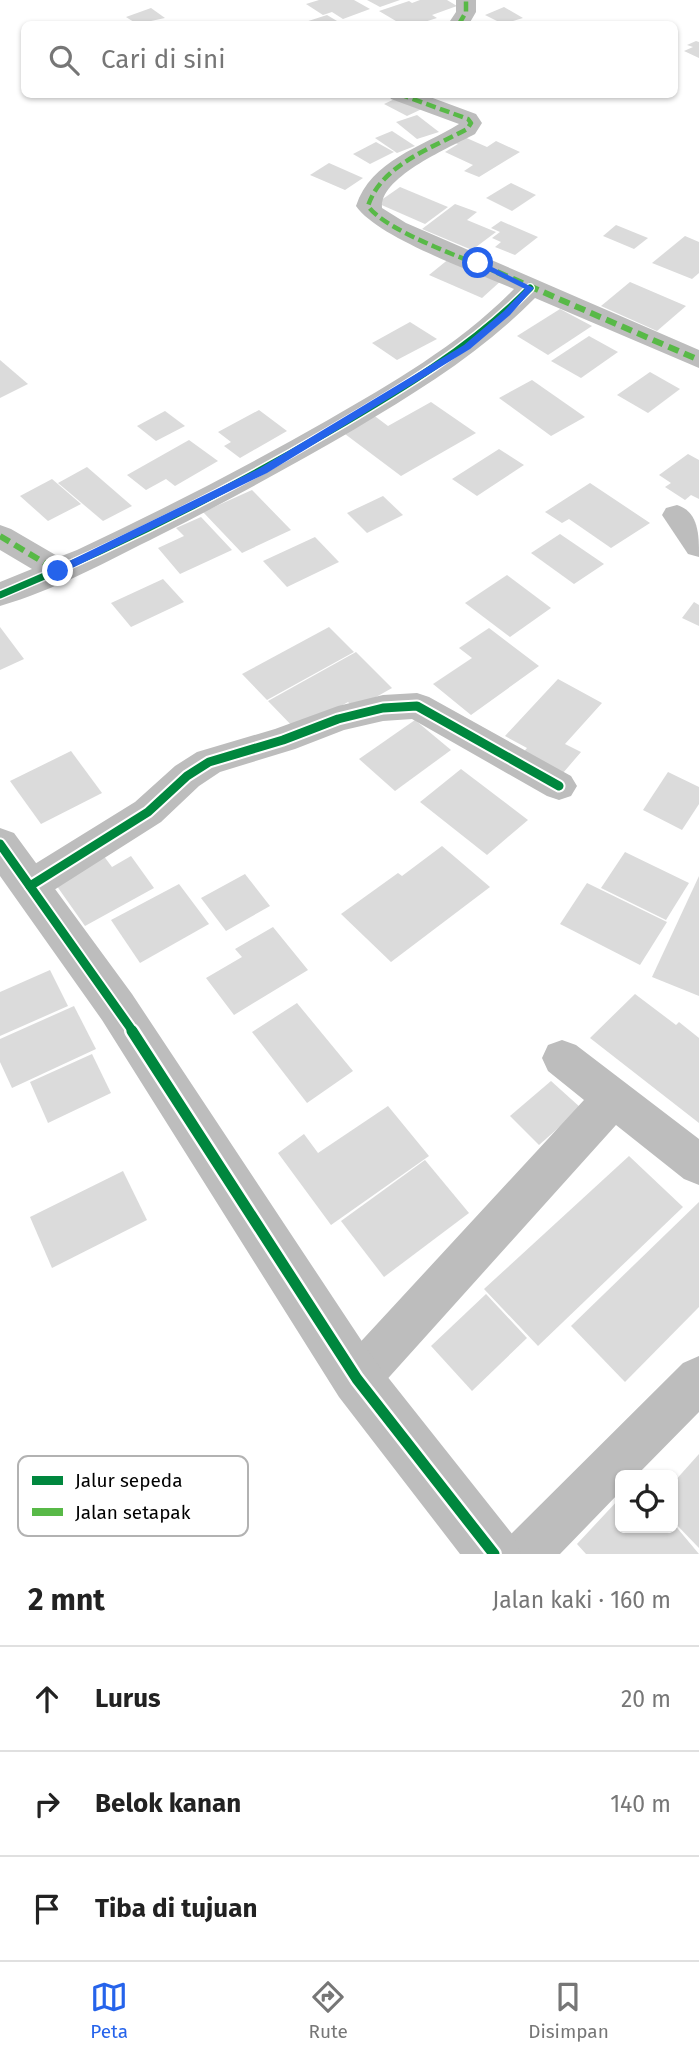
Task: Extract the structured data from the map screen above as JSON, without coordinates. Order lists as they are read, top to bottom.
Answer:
{
  "legend": ["Jalur sepeda", "Jalan setapak"],
  "page": {
    "search": "Cari di sini",
    "heading": ["2 mnt", "Jalan kaki · 160 m"],
    "list": [
      ["Lurus", "20 m"],
      ["Belok kanan", "140 m"],
      "Tiba di tujuan"
    ],
    "nav": ["Peta", "Rute", "Disimpan"]
  }
}
